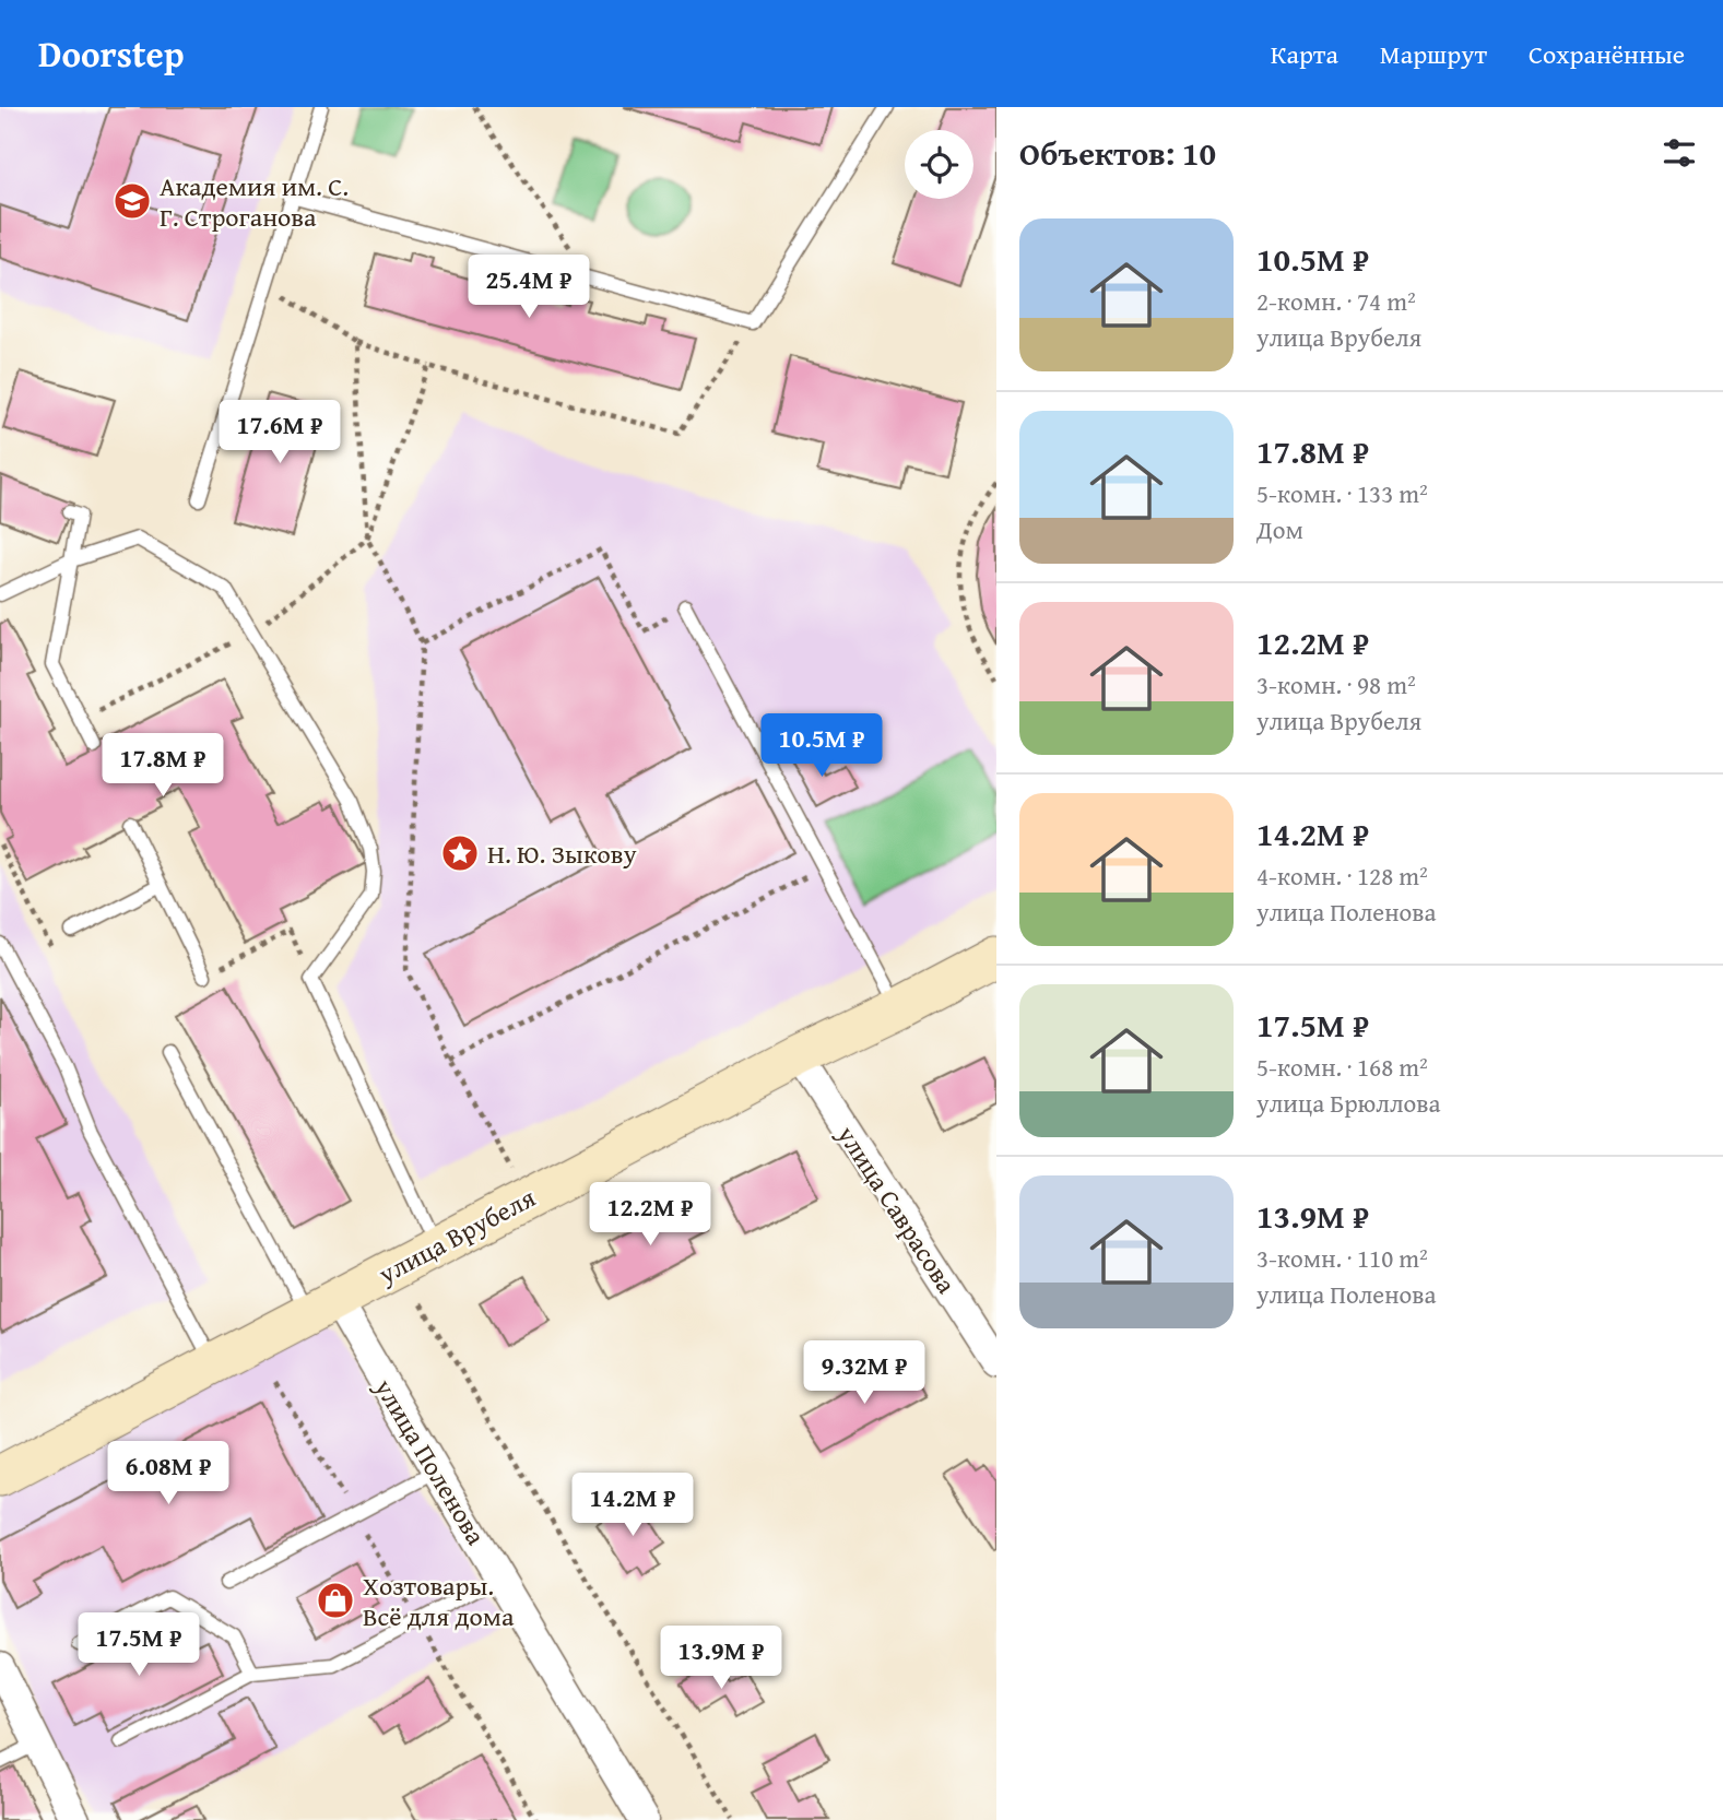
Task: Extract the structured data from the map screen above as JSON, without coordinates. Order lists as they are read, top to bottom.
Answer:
{
  "streets": {
    "street": ["улица Саврасова", "улица Врубеля", "улица Поленова"]
  },
  "crossings": [
    ["улица Саврасова", "улица Врубеля"],
    ["улица Врубеля", "улица Поленова"]
  ],
  "places": {
    "school or university": ["Академия им. С. Г. Строганова"],
    "place": ["Н. Ю. Зыкову"],
    "shop": ["Хозтовары. Всё для дома"]
  },
  "page": {
    "header": "Doorstep",
    "nav": ["Карта", "Маршрут", "Сохранённые"],
    "heading": "Объектов: 10",
    "list": [
      {
        "name": "10.5M ₽",
        "note": "2-комн. · 74 m² · улица Врубеля"
      },
      {
        "name": "17.8M ₽",
        "note": "5-комн. · 133 m² · Дом"
      },
      {
        "name": "12.2M ₽",
        "note": "3-комн. · 98 m² · улица Врубеля"
      },
      {
        "name": "14.2M ₽",
        "note": "4-комн. · 128 m² · улица Поленова"
      },
      {
        "name": "17.5M ₽",
        "note": "5-комн. · 168 m² · улица Брюллова"
      },
      {
        "name": "13.9M ₽",
        "note": "3-комн. · 110 m² · улица Поленова"
      }
    ],
    "price": [
      "25.4M ₽",
      "17.6M ₽",
      "10.5M ₽",
      "17.8M ₽",
      "12.2M ₽",
      "9.32M ₽",
      "6.08M ₽",
      "14.2M ₽",
      "17.5M ₽",
      "13.9M ₽"
    ]
  }
}
